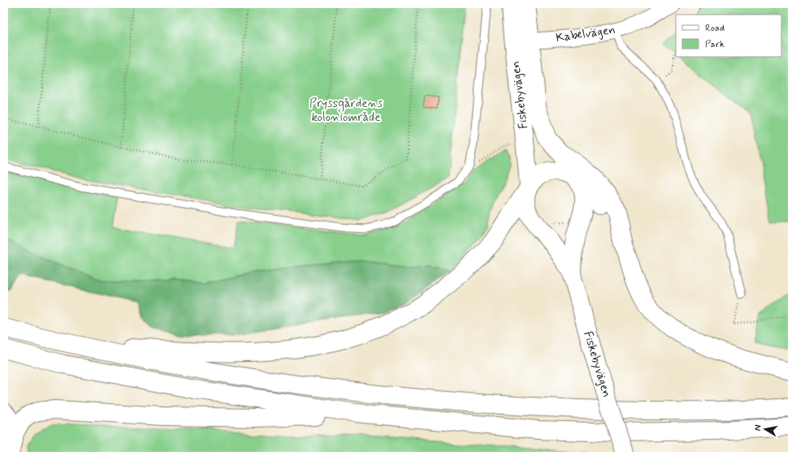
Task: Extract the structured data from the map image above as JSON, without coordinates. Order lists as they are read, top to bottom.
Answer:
{
  "streets": {
    "main road": ["Fiskebyvägen"],
    "street": ["Kabelvägen"]
  },
  "crossings": [
    ["Kabelvägen", "Fiskebyvägen"]
  ],
  "parks": ["Pryssgårdens koloniområde"],
  "legend": ["Road", "Park"],
  "north": "left"
}
